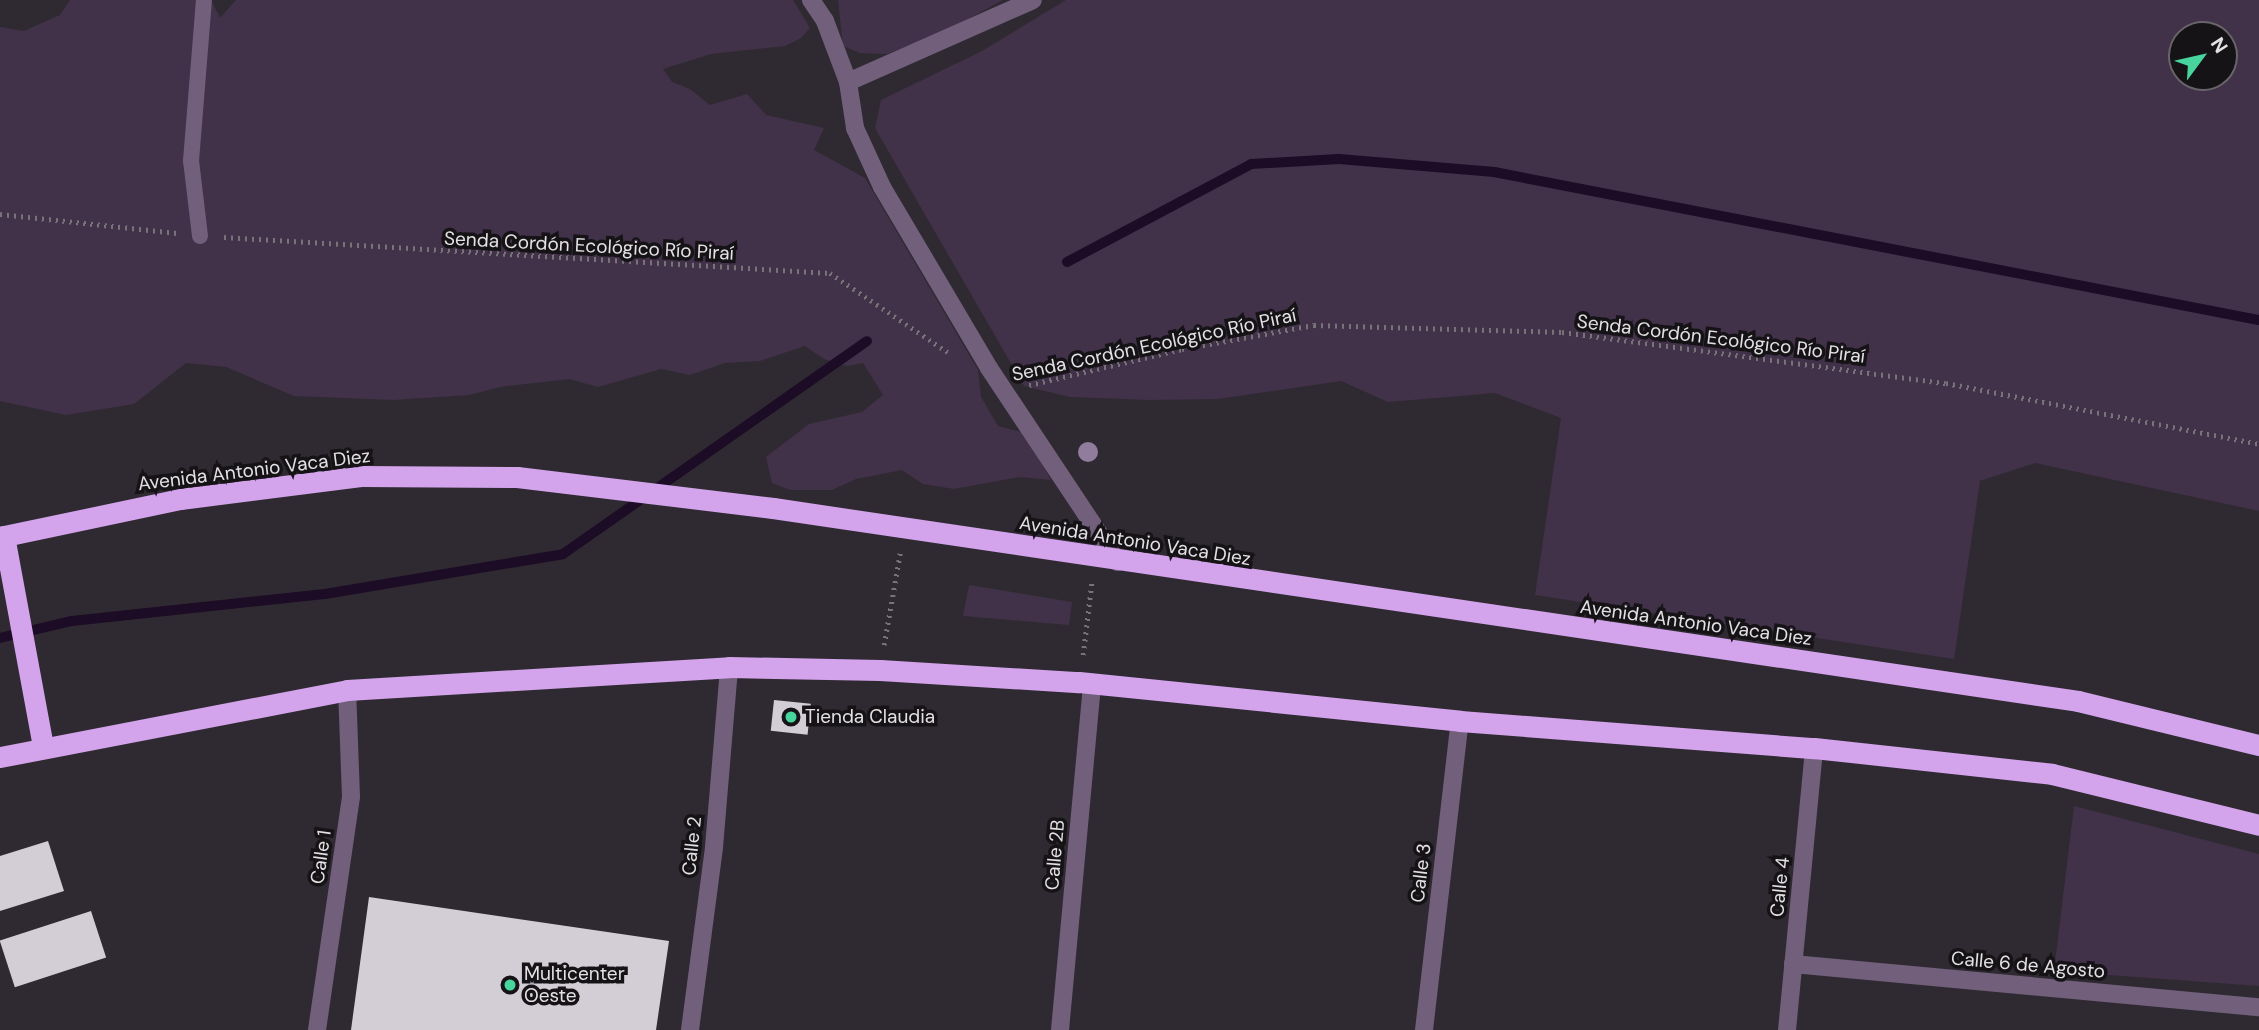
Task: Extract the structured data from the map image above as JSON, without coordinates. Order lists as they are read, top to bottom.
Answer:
{
  "streets": {
    "highway": ["Avenida Antonio Vaca Diez"],
    "street": [
      "Calle 2",
      "Calle 2B",
      "Calle 1",
      "Calle 3",
      "Calle 4",
      "Calle 6 de Agosto"
    ],
    "path": ["Senda Cordón Ecológico Río Piraí"]
  },
  "crossings": [
    ["Calle 4", "Calle 6 de Agosto"]
  ],
  "places": ["Tienda Claudia", "Multicenter Oeste"],
  "north": "top right"
}
